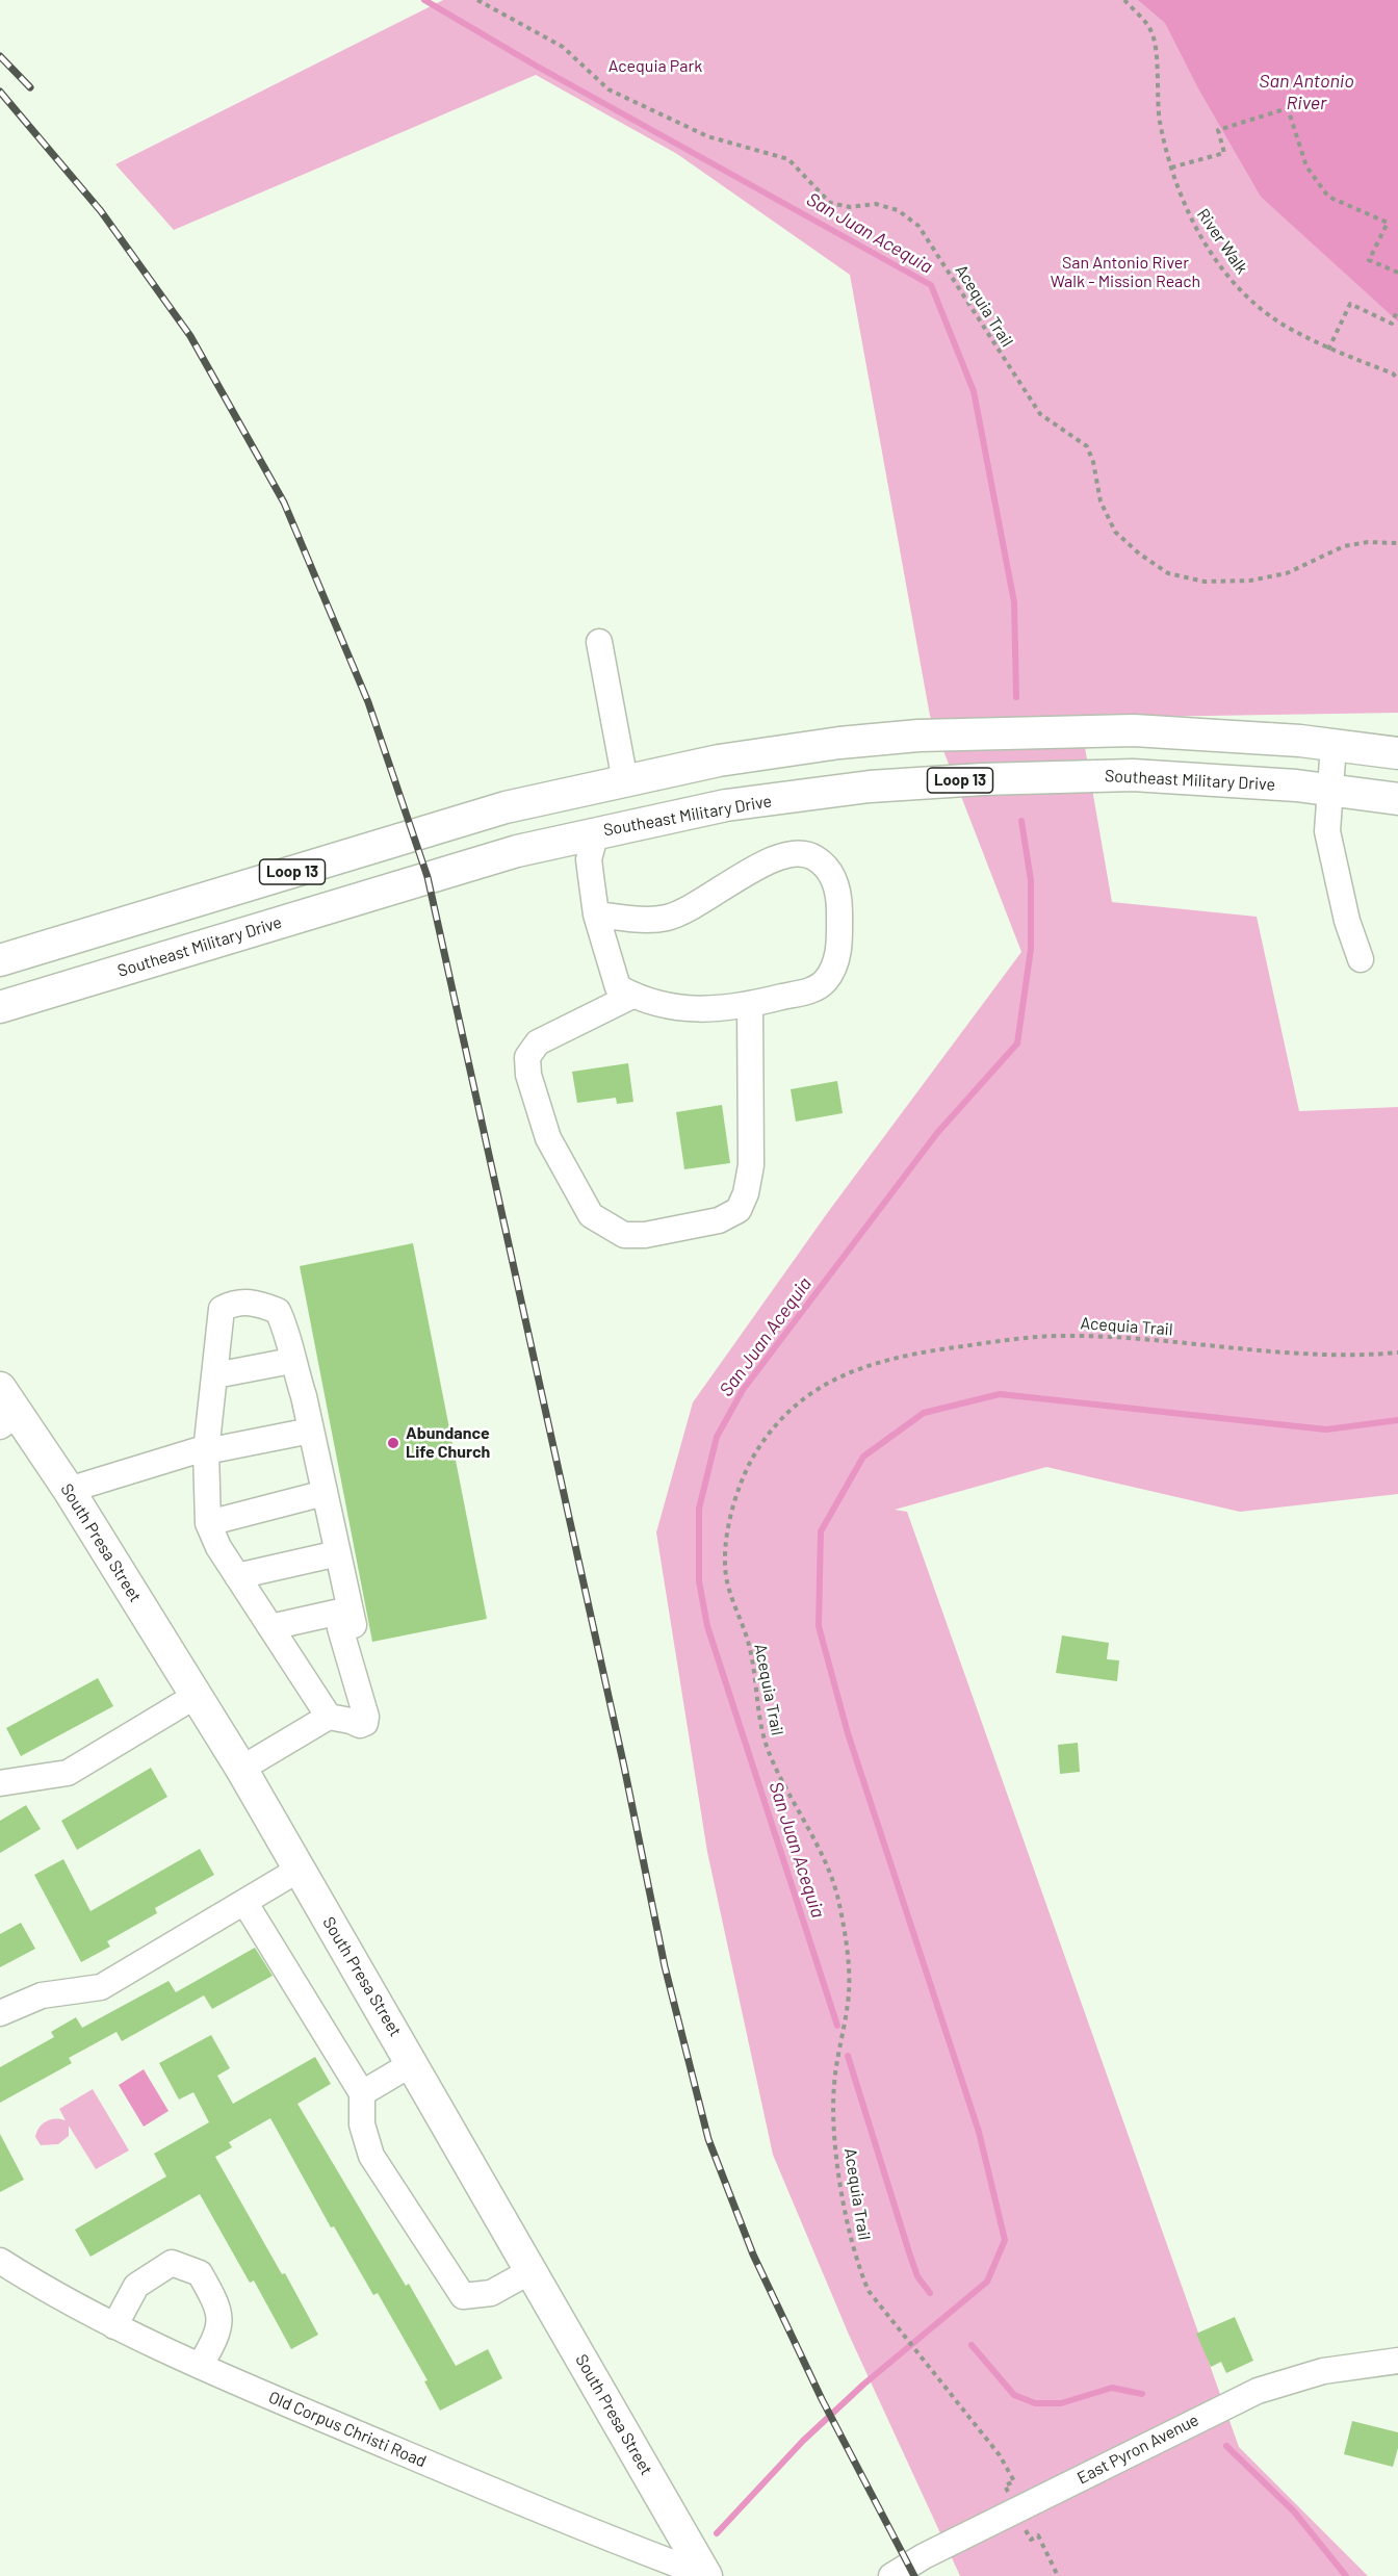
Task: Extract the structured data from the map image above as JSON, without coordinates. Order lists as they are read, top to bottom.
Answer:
{
  "streets": {
    "main road": ["Loop 13", "Southeast Military Drive", "South Presa Street"],
    "street": ["Old Corpus Christi Road", "East Pyron Avenue"],
    "path": ["River Walk", "Acequia Trail"]
  },
  "crossings": [
    ["South Presa Street", "Old Corpus Christi Road"]
  ],
  "water": ["San Antonio River", "San Juan Acequia"],
  "parks": ["Acequia Park", "San Antonio River Walk - Mission Reach"],
  "places": ["Abundance Life Church"]
}
